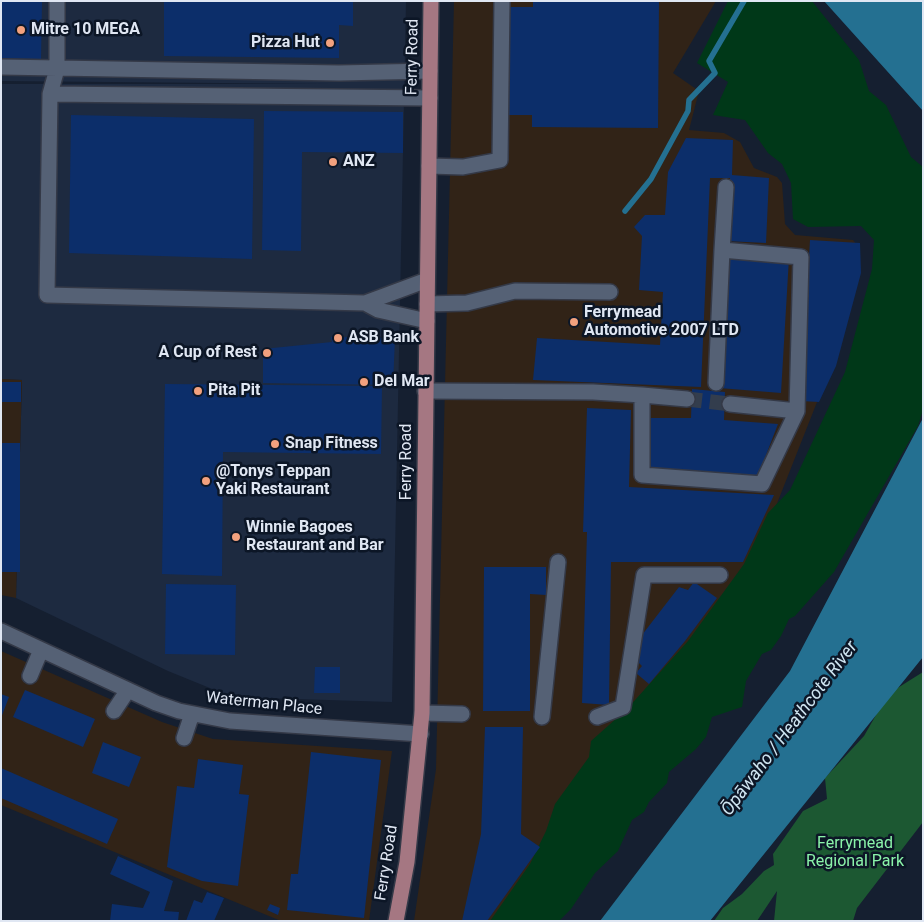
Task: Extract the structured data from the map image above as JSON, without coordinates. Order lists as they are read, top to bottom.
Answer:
{
  "streets": {
    "main road": ["Ferry Road"],
    "street": ["Waterman Place"]
  },
  "crossings": [
    ["Ferry Road", "Waterman Place"]
  ],
  "water": ["Ōpāwaho / Heathcote River"],
  "parks": ["Ferrymead Regional Park"],
  "places": [
    "Mitre 10 MEGA",
    "Pizza Hut",
    "ANZ",
    "Ferrymead Automotive 2007 LTD",
    "ASB Bank",
    "A Cup of Rest",
    "Del Mar",
    "Pita Pit",
    "Snap Fitness",
    "@Tonys Teppan Yaki Restaurant",
    "Winnie Bagoes Restaurant and Bar"
  ]
}
